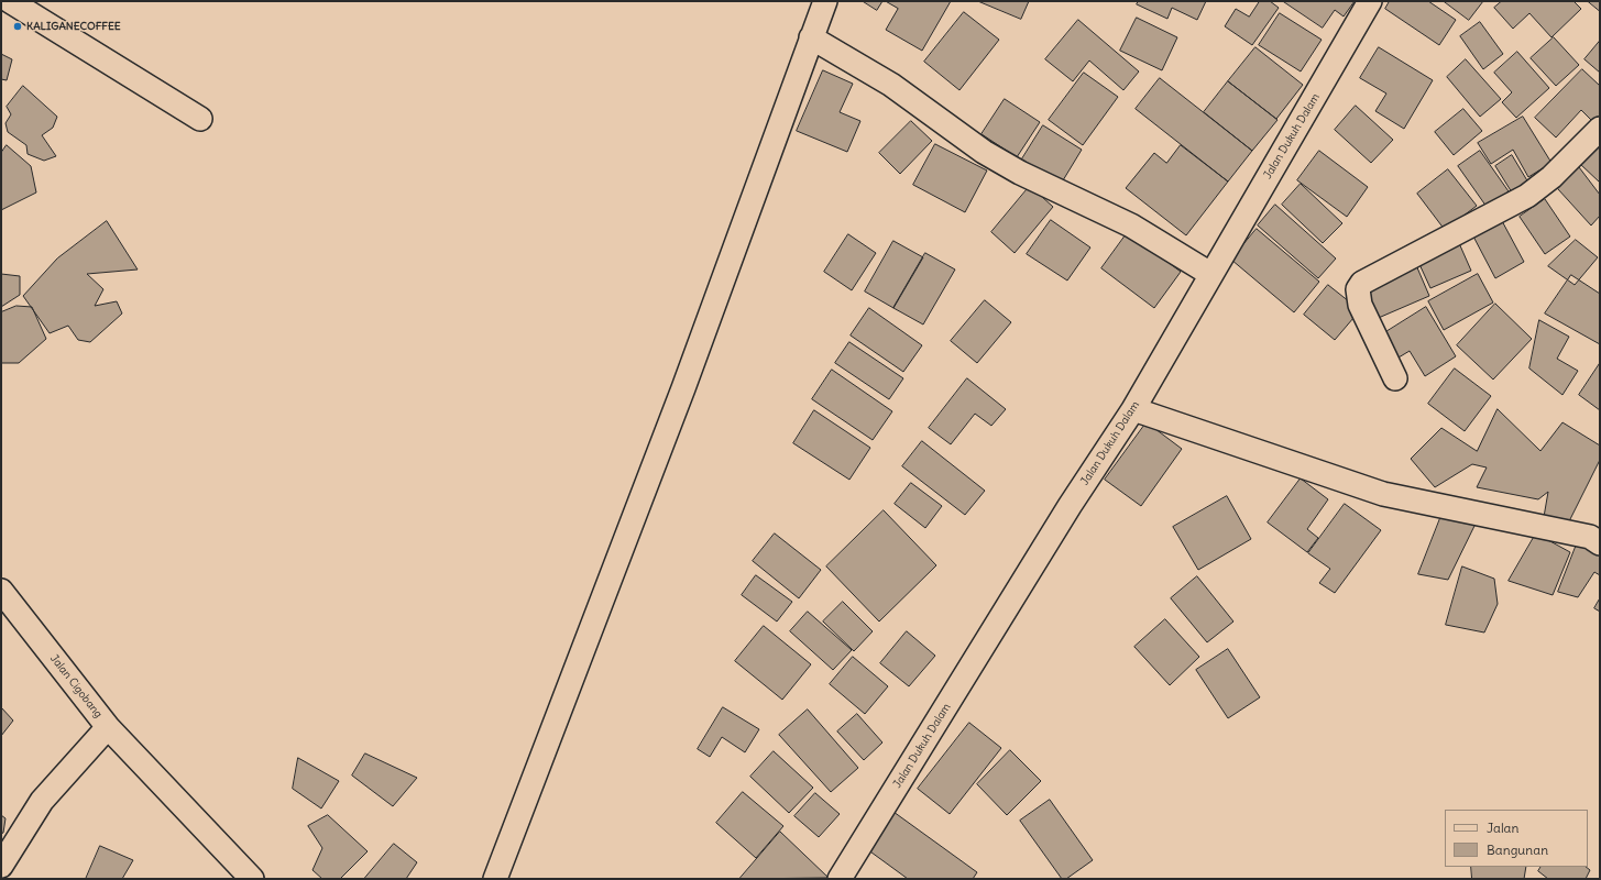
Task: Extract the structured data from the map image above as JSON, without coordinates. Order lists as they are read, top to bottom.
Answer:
{
  "streets": {
    "street": ["Jalan Dukuh Dalam", "Jalan Cigobang"]
  },
  "places": ["KALIGANECOFFEE"],
  "legend": ["Jalan", "Bangunan"]
}
